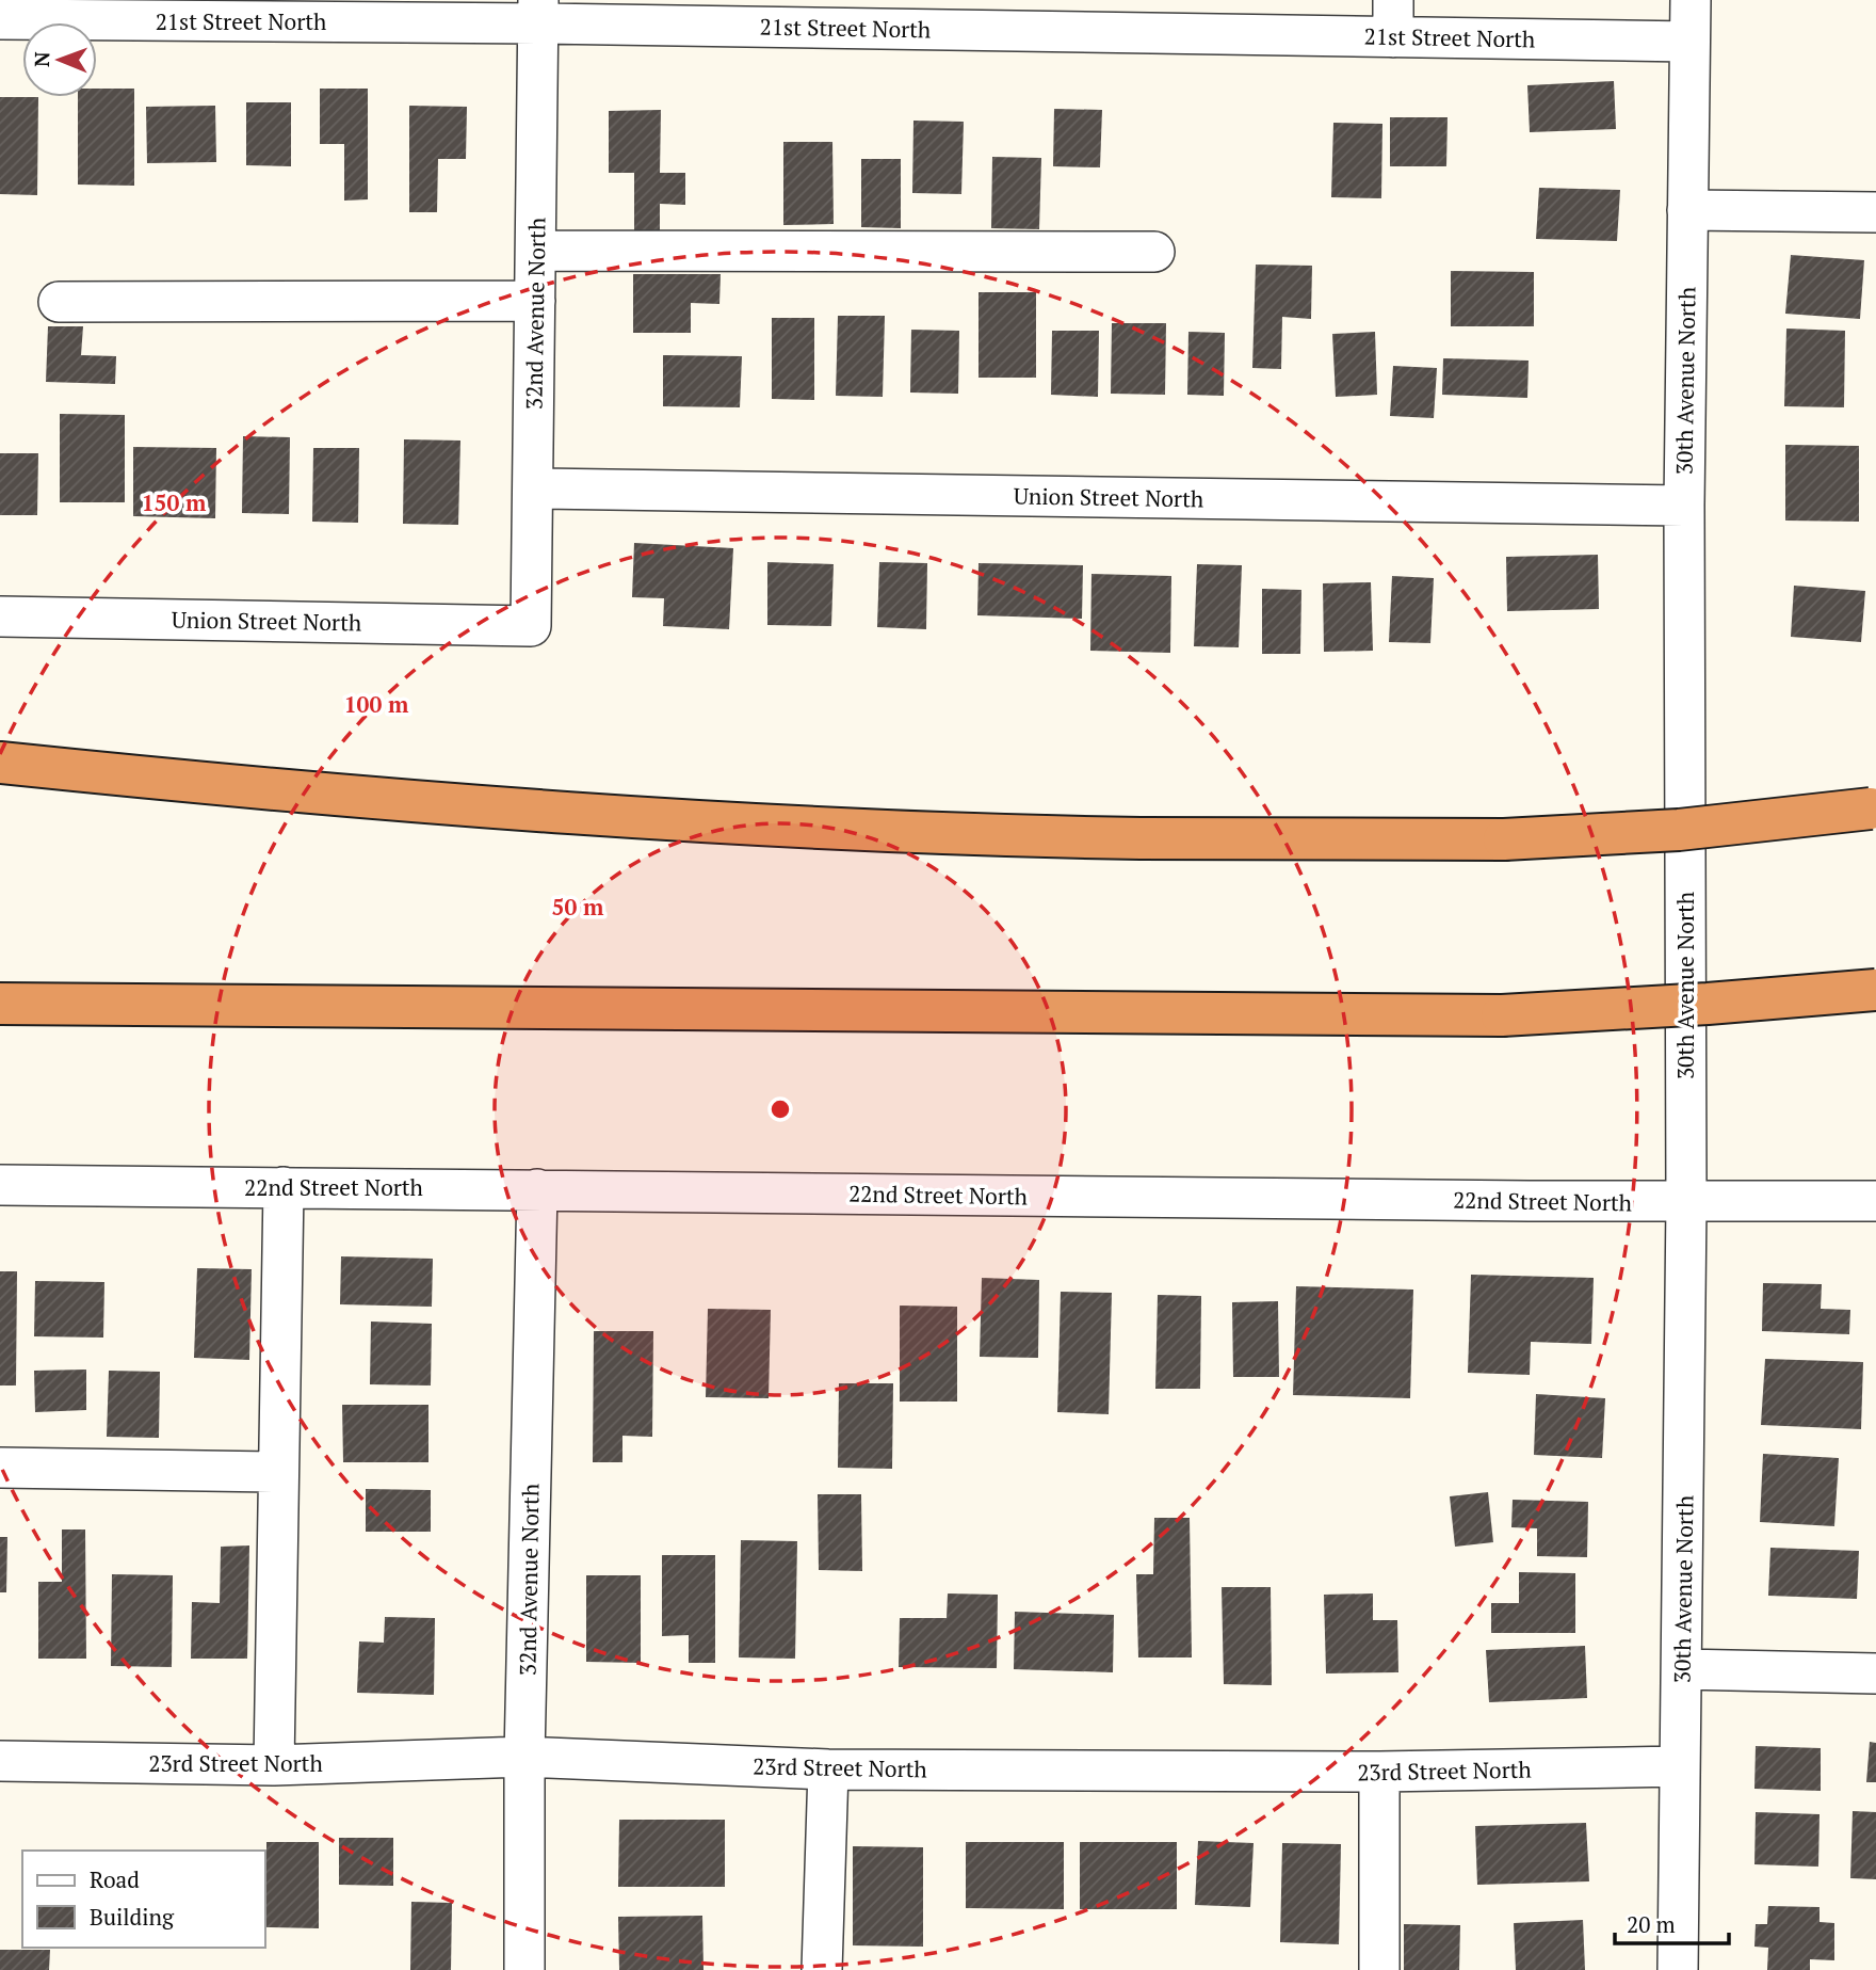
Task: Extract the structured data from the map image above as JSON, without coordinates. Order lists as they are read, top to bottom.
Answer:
{
  "streets": {
    "street": [
      "21st Street North",
      "32nd Avenue North",
      "30th Avenue North",
      "Union Street North",
      "22nd Street North",
      "23rd Street North"
    ]
  },
  "crossings": [
    ["21st Street North", "32nd Avenue North"],
    ["21st Street North", "30th Avenue North"],
    ["32nd Avenue North", "Union Street North"],
    ["32nd Avenue North", "22nd Street North"],
    ["32nd Avenue North", "23rd Street North"],
    ["30th Avenue North", "Union Street North"],
    ["30th Avenue North", "22nd Street North"],
    ["30th Avenue North", "23rd Street North"]
  ],
  "legend": ["Road", "Building"],
  "scale_bar": "20 m",
  "north": "left",
  "rings": ["150 m", "100 m", "50 m"]
}
